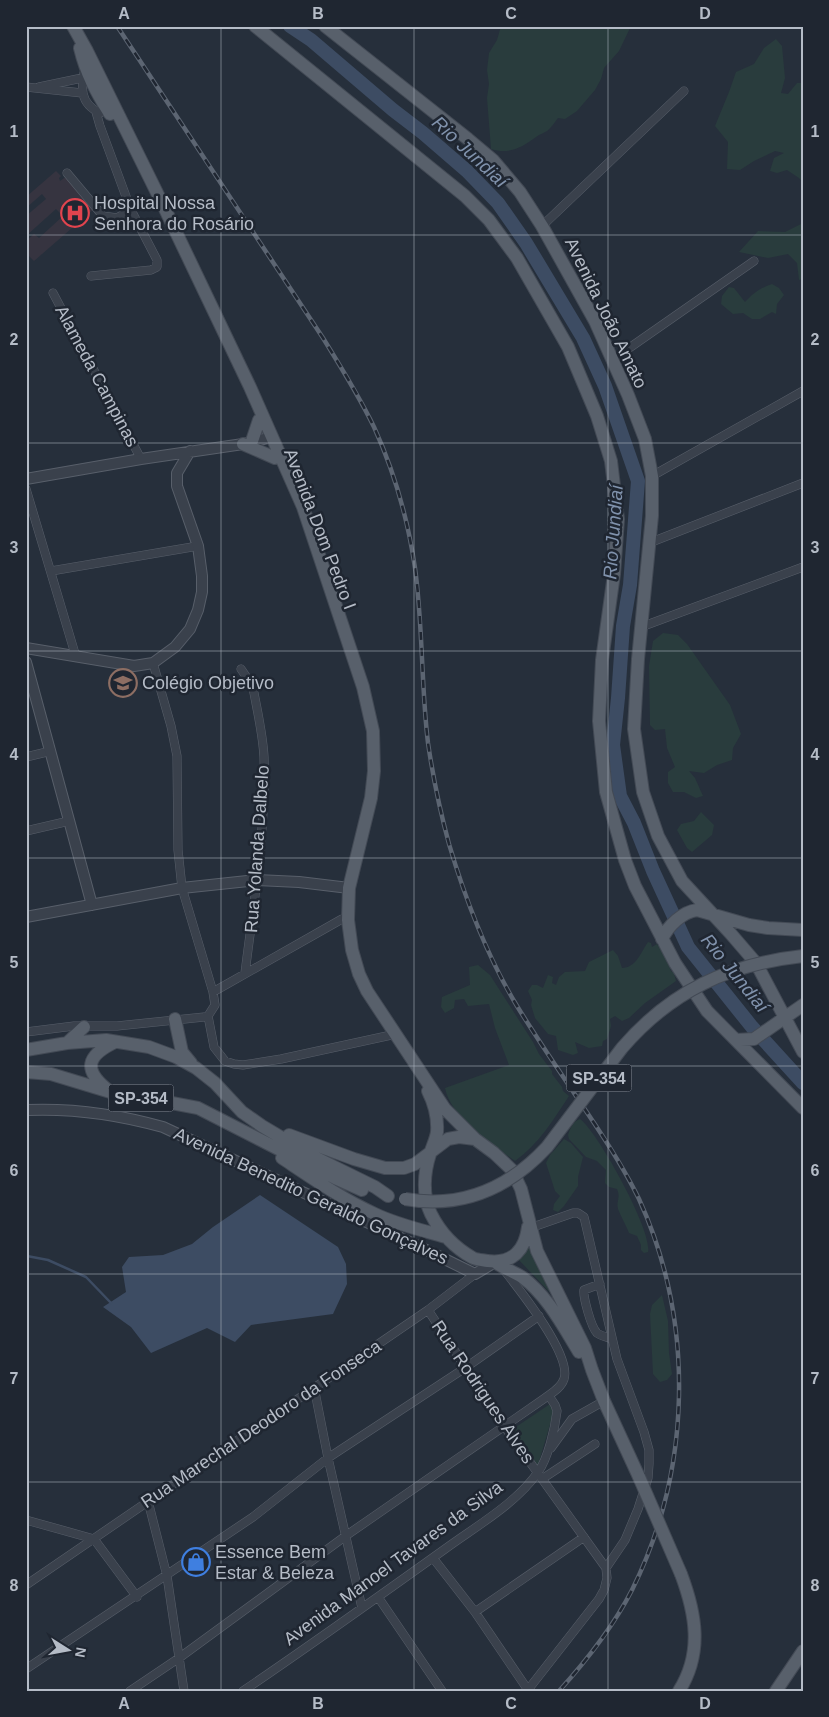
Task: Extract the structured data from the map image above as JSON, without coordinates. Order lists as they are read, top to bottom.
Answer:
{
  "streets": {
    "main road": ["Avenida João Amato", "Avenida Dom Pedro I", "SP-354"],
    "street": [
      "Alameda Campinas",
      "Rua Yolanda Dalbelo",
      "Avenida Benedito Geraldo Gonçalves",
      "Rua Rodrigues Alves",
      "Rua Marechal Deodoro da Fonseca",
      "Avenida Manoel Tavares da Silva"
    ]
  },
  "crossings": [
    ["Avenida Benedito Geraldo Gonçalves", "Rua Marechal Deodoro da Fonseca"],
    ["Rua Rodrigues Alves", "Rua Marechal Deodoro da Fonseca"],
    ["Rua Rodrigues Alves", "Avenida Manoel Tavares da Silva"]
  ],
  "water": ["Rio Jundiaí"],
  "places": {
    "hospital": ["Hospital Nossa Senhora do Rosário"],
    "school or university": ["Colégio Objetivo"],
    "shop": ["Essence Bem Estar & Beleza"]
  },
  "north": "right",
  "grid": {
    "columns": [
      "A",
      "B",
      "C",
      "D"
    ],
    "rows": [
      "1",
      "2",
      "3",
      "4",
      "5",
      "6",
      "7",
      "8"
    ]
  }
}
